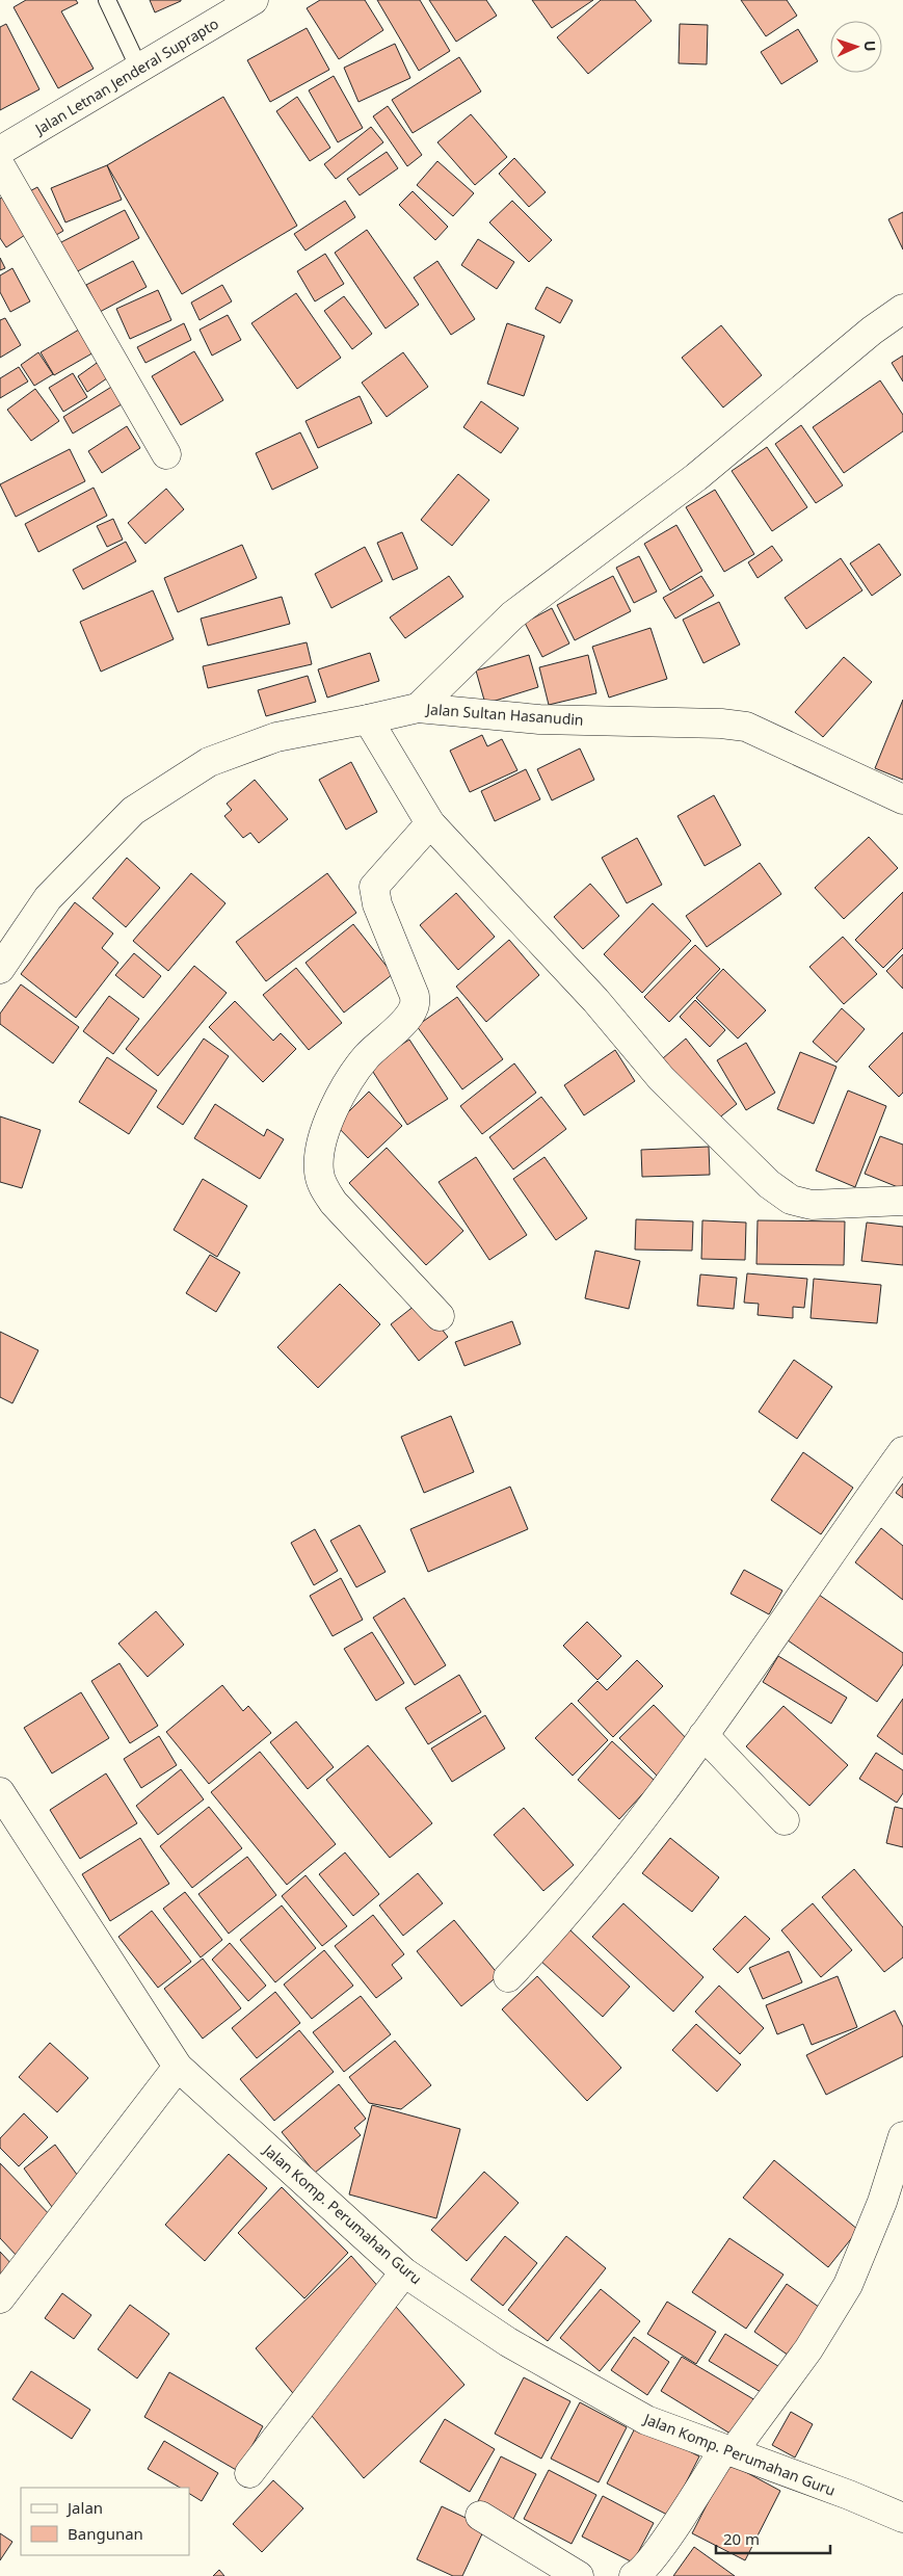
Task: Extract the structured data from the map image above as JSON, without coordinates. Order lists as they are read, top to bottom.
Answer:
{
  "streets": {
    "street": ["Jalan Letnan Jenderal Suprapto", "Jalan Sultan Hasanudin", "Jalan Komp. Perumahan Guru"]
  },
  "legend": ["Jalan", "Bangunan"],
  "scale_bar": "20 m",
  "north": "right"
}
